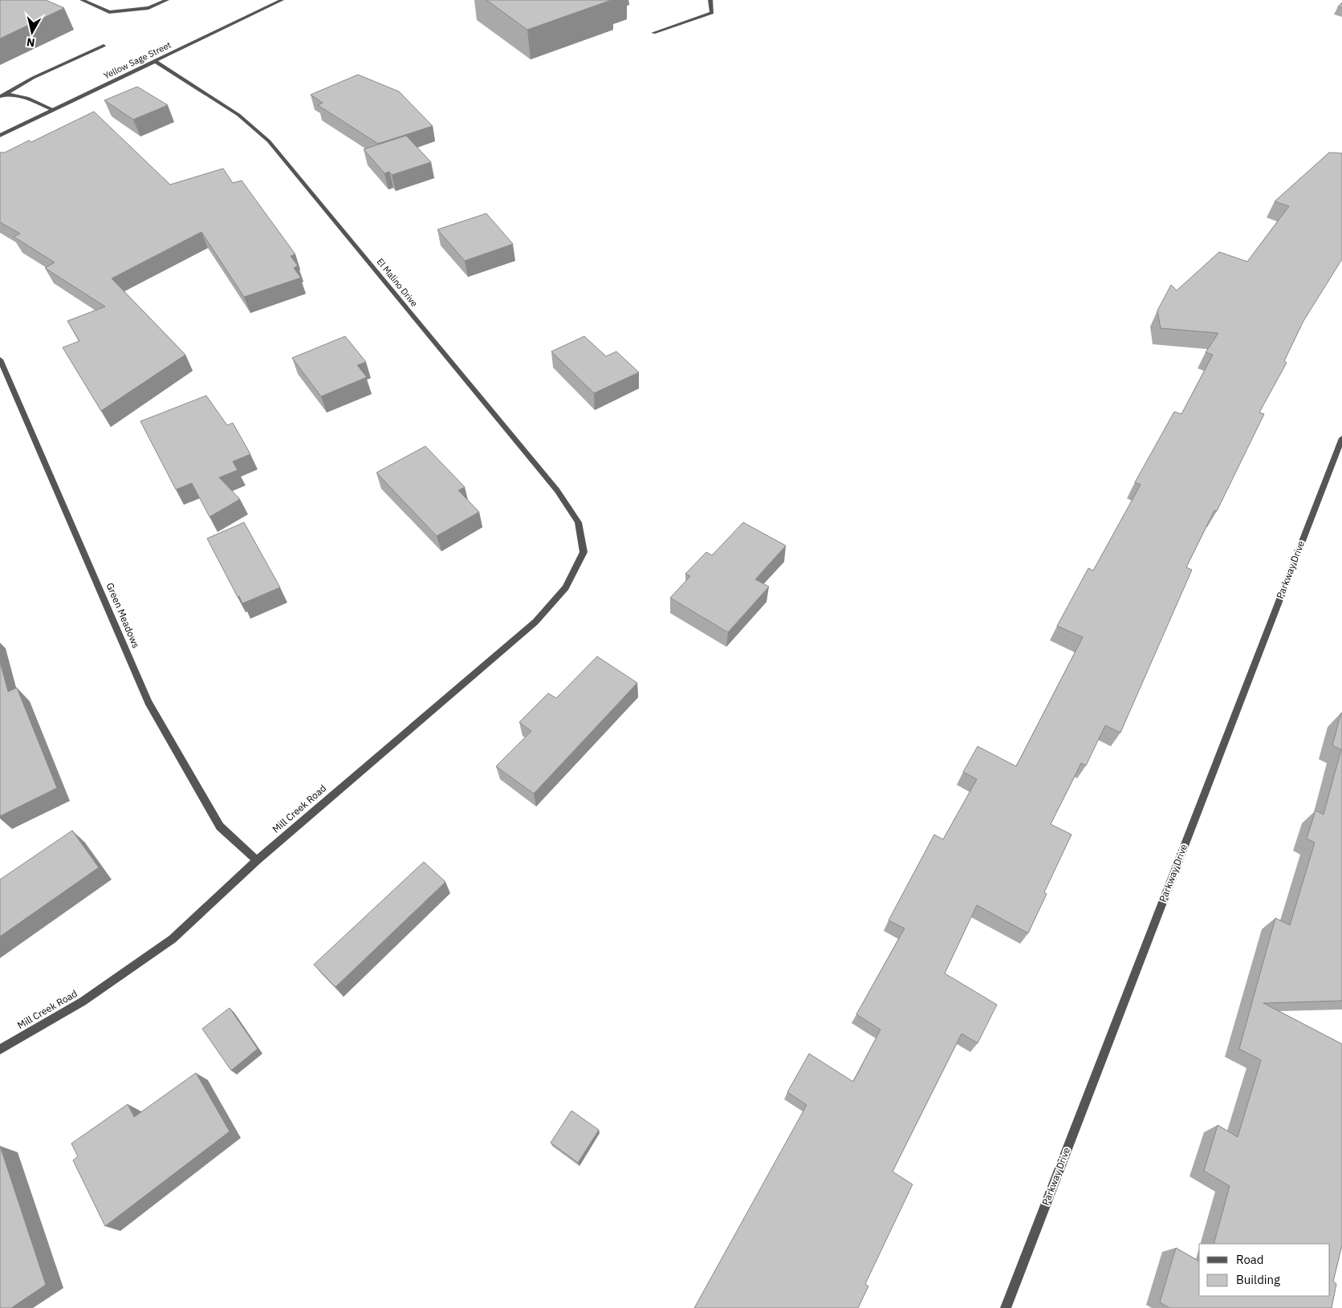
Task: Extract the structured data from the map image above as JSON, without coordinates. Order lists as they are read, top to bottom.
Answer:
{
  "streets": {
    "street": [
      "Yellow Sage Street",
      "El Malino Drive",
      "Parkway Drive",
      "Green Meadows",
      "Mill Creek Road"
    ]
  },
  "crossings": [
    ["Yellow Sage Street", "El Malino Drive"],
    ["El Malino Drive", "Mill Creek Road"],
    ["Green Meadows", "Mill Creek Road"]
  ],
  "legend": ["Road", "Building"],
  "north": "bottom"
}
